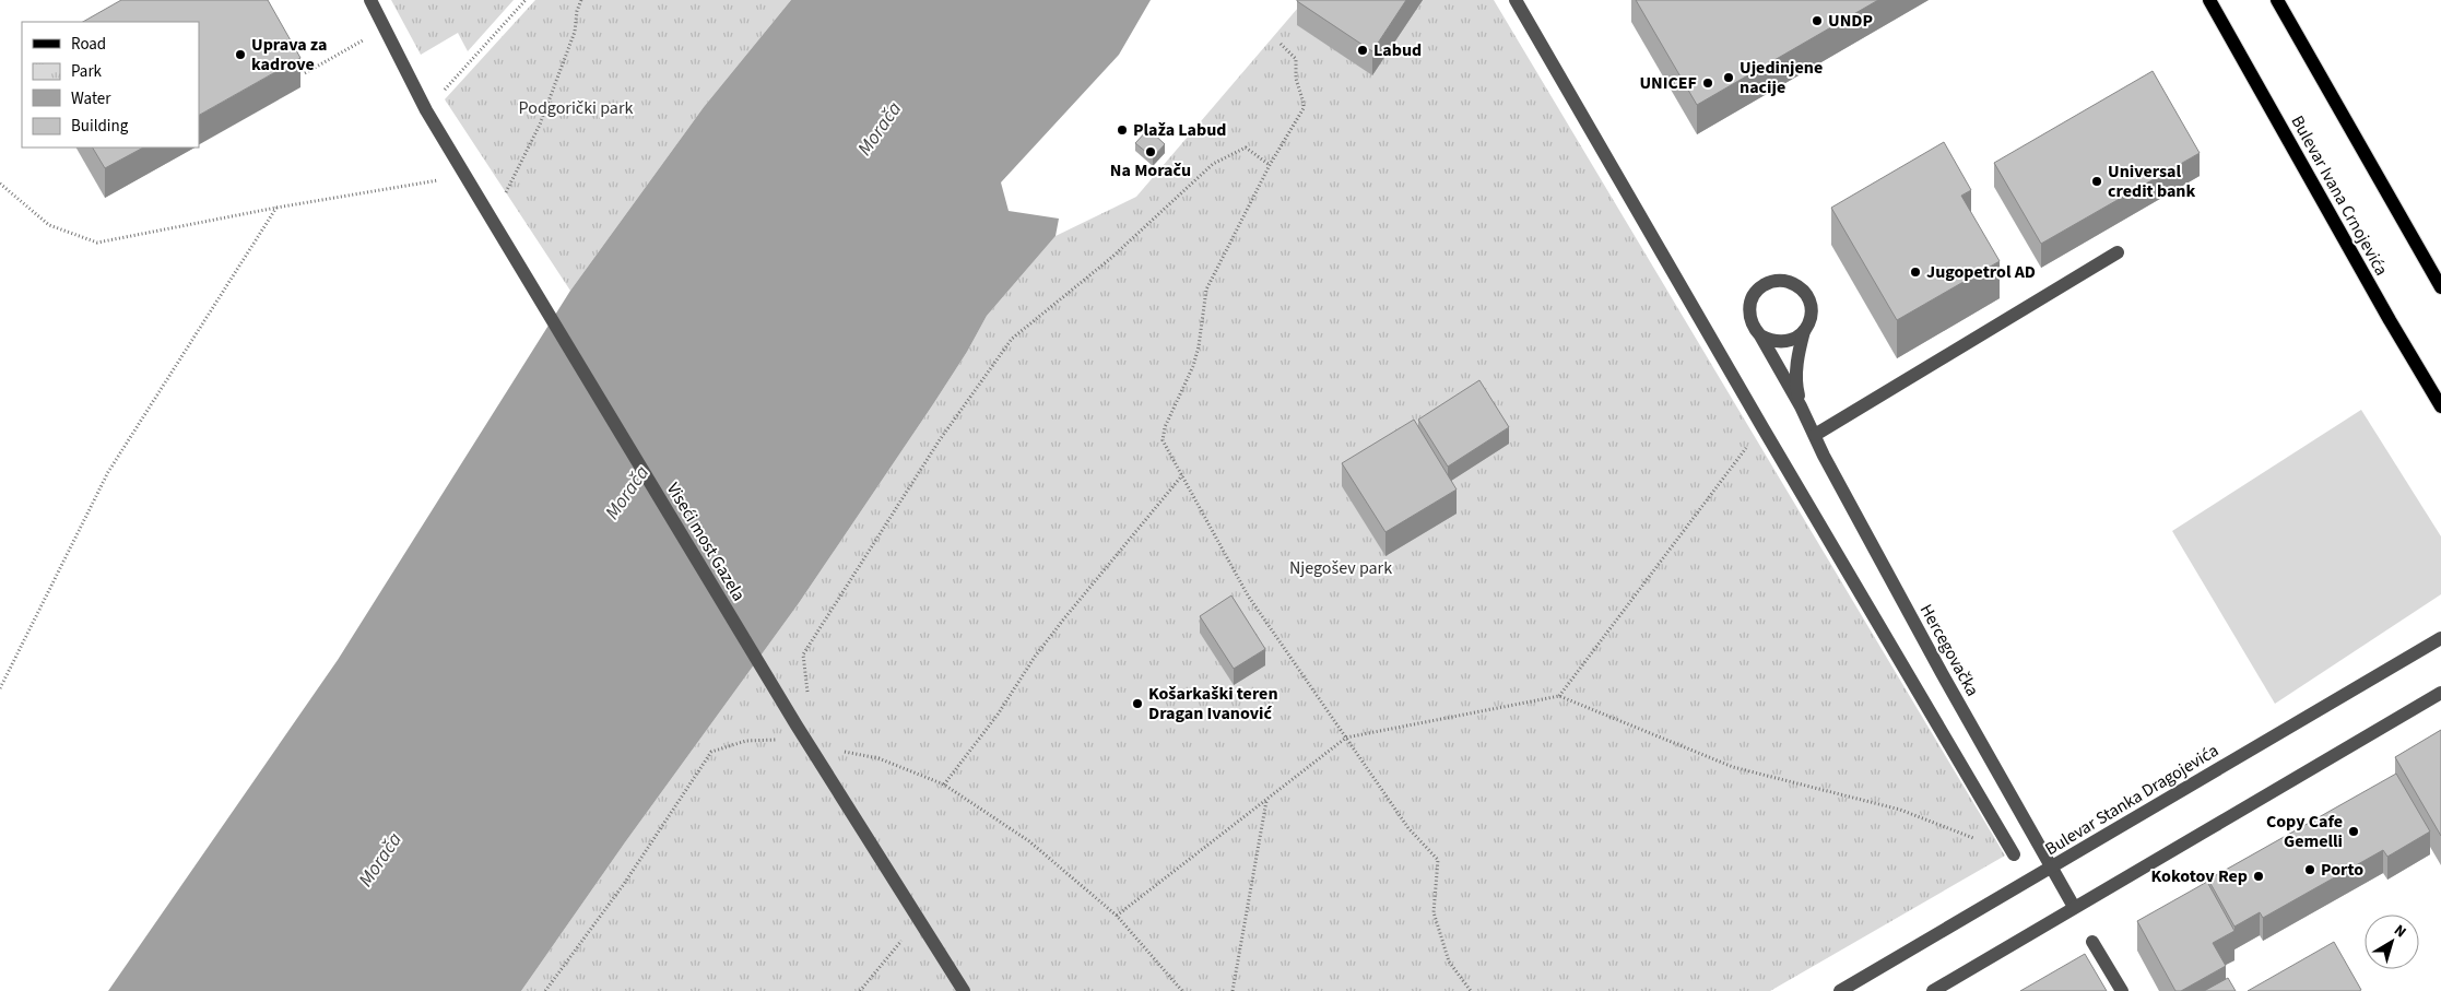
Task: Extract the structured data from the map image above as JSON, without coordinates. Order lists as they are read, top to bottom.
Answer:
{
  "streets": {
    "main road": ["Bulevar Ivana Crnojevića"],
    "street": ["Viseći most Gazela", "Hercegovačka", "Bulevar Stanka Dragojevića"]
  },
  "crossings": [
    ["Hercegovačka", "Bulevar Stanka Dragojevića"]
  ],
  "water": ["Morača"],
  "parks": ["Podgorički park", "Njegošev park"],
  "places": [
    "UNDP",
    "Labud",
    "Uprava za kadrove",
    "Ujedinjene nacije",
    "UNICEF",
    "Plaža Labud",
    "Na Moraču",
    "Universal credit bank",
    "Jugopetrol AD",
    "Košarkaški teren Dragan Ivanović",
    "Copy Cafe Gemelli",
    "Porto",
    "Kokotov Rep"
  ],
  "legend": [
    "Road",
    "Park",
    "Water",
    "Building"
  ],
  "north": "top right"
}
